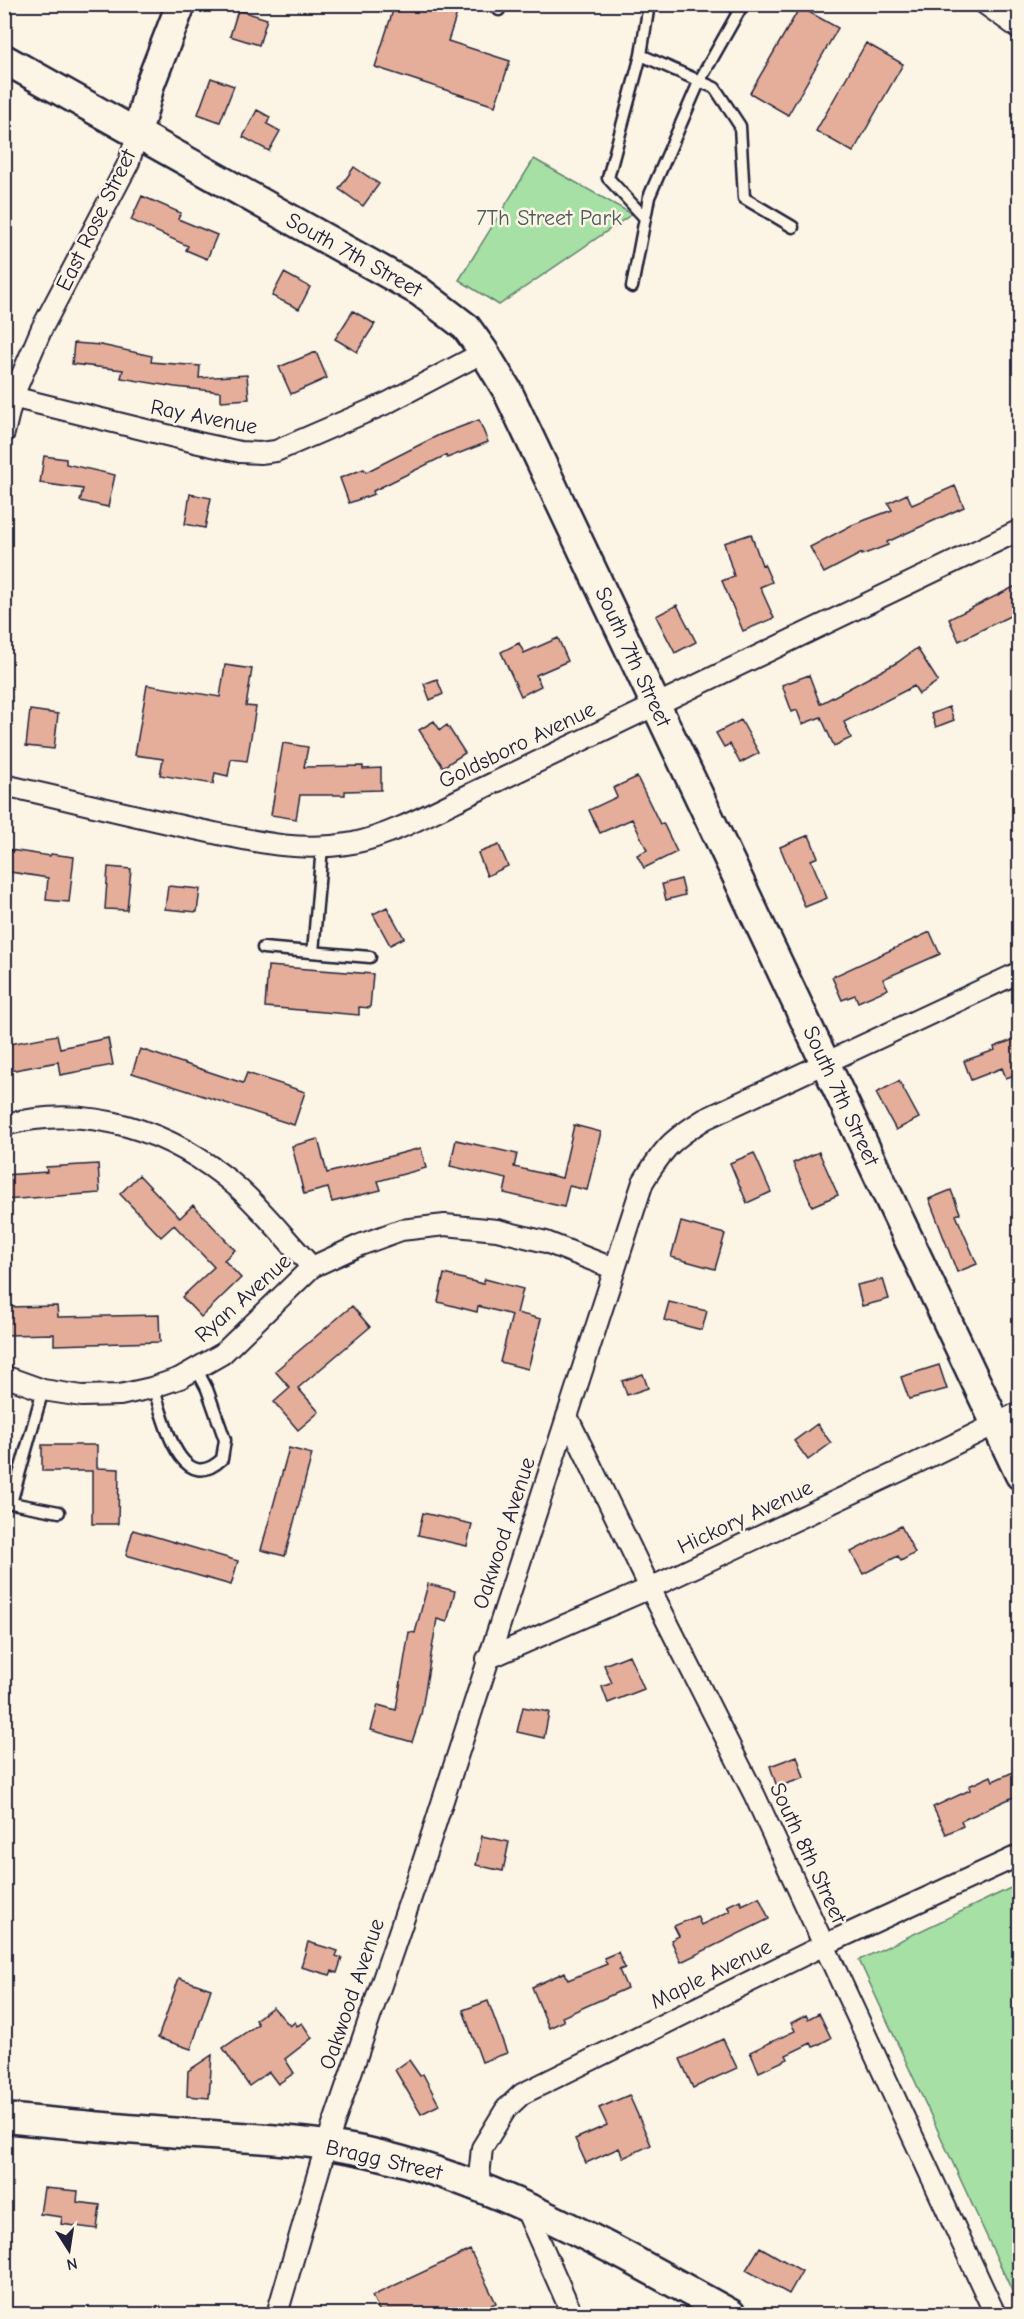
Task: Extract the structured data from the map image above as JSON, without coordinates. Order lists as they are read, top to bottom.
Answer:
{
  "streets": {
    "street": [
      "East Rose Street",
      "South 7th Street",
      "Ray Avenue",
      "Goldsboro Avenue",
      "Ryan Avenue",
      "Hickory Avenue",
      "Oakwood Avenue",
      "South 8th Street",
      "Maple Avenue",
      "Bragg Street"
    ]
  },
  "crossings": [
    ["East Rose Street", "South 7th Street"],
    ["East Rose Street", "Ray Avenue"],
    ["South 7th Street", "Ray Avenue"],
    ["South 7th Street", "Goldsboro Avenue"],
    ["South 7th Street", "Hickory Avenue"],
    ["South 7th Street", "Oakwood Avenue"],
    ["Ryan Avenue", "Oakwood Avenue"],
    ["Hickory Avenue", "Oakwood Avenue"],
    ["Hickory Avenue", "South 8th Street"],
    ["Oakwood Avenue", "South 8th Street"],
    ["Oakwood Avenue", "Bragg Street"],
    ["South 8th Street", "Maple Avenue"],
    ["Maple Avenue", "Bragg Street"]
  ],
  "parks": ["7Th Street Park"],
  "north": "bottom"
}
